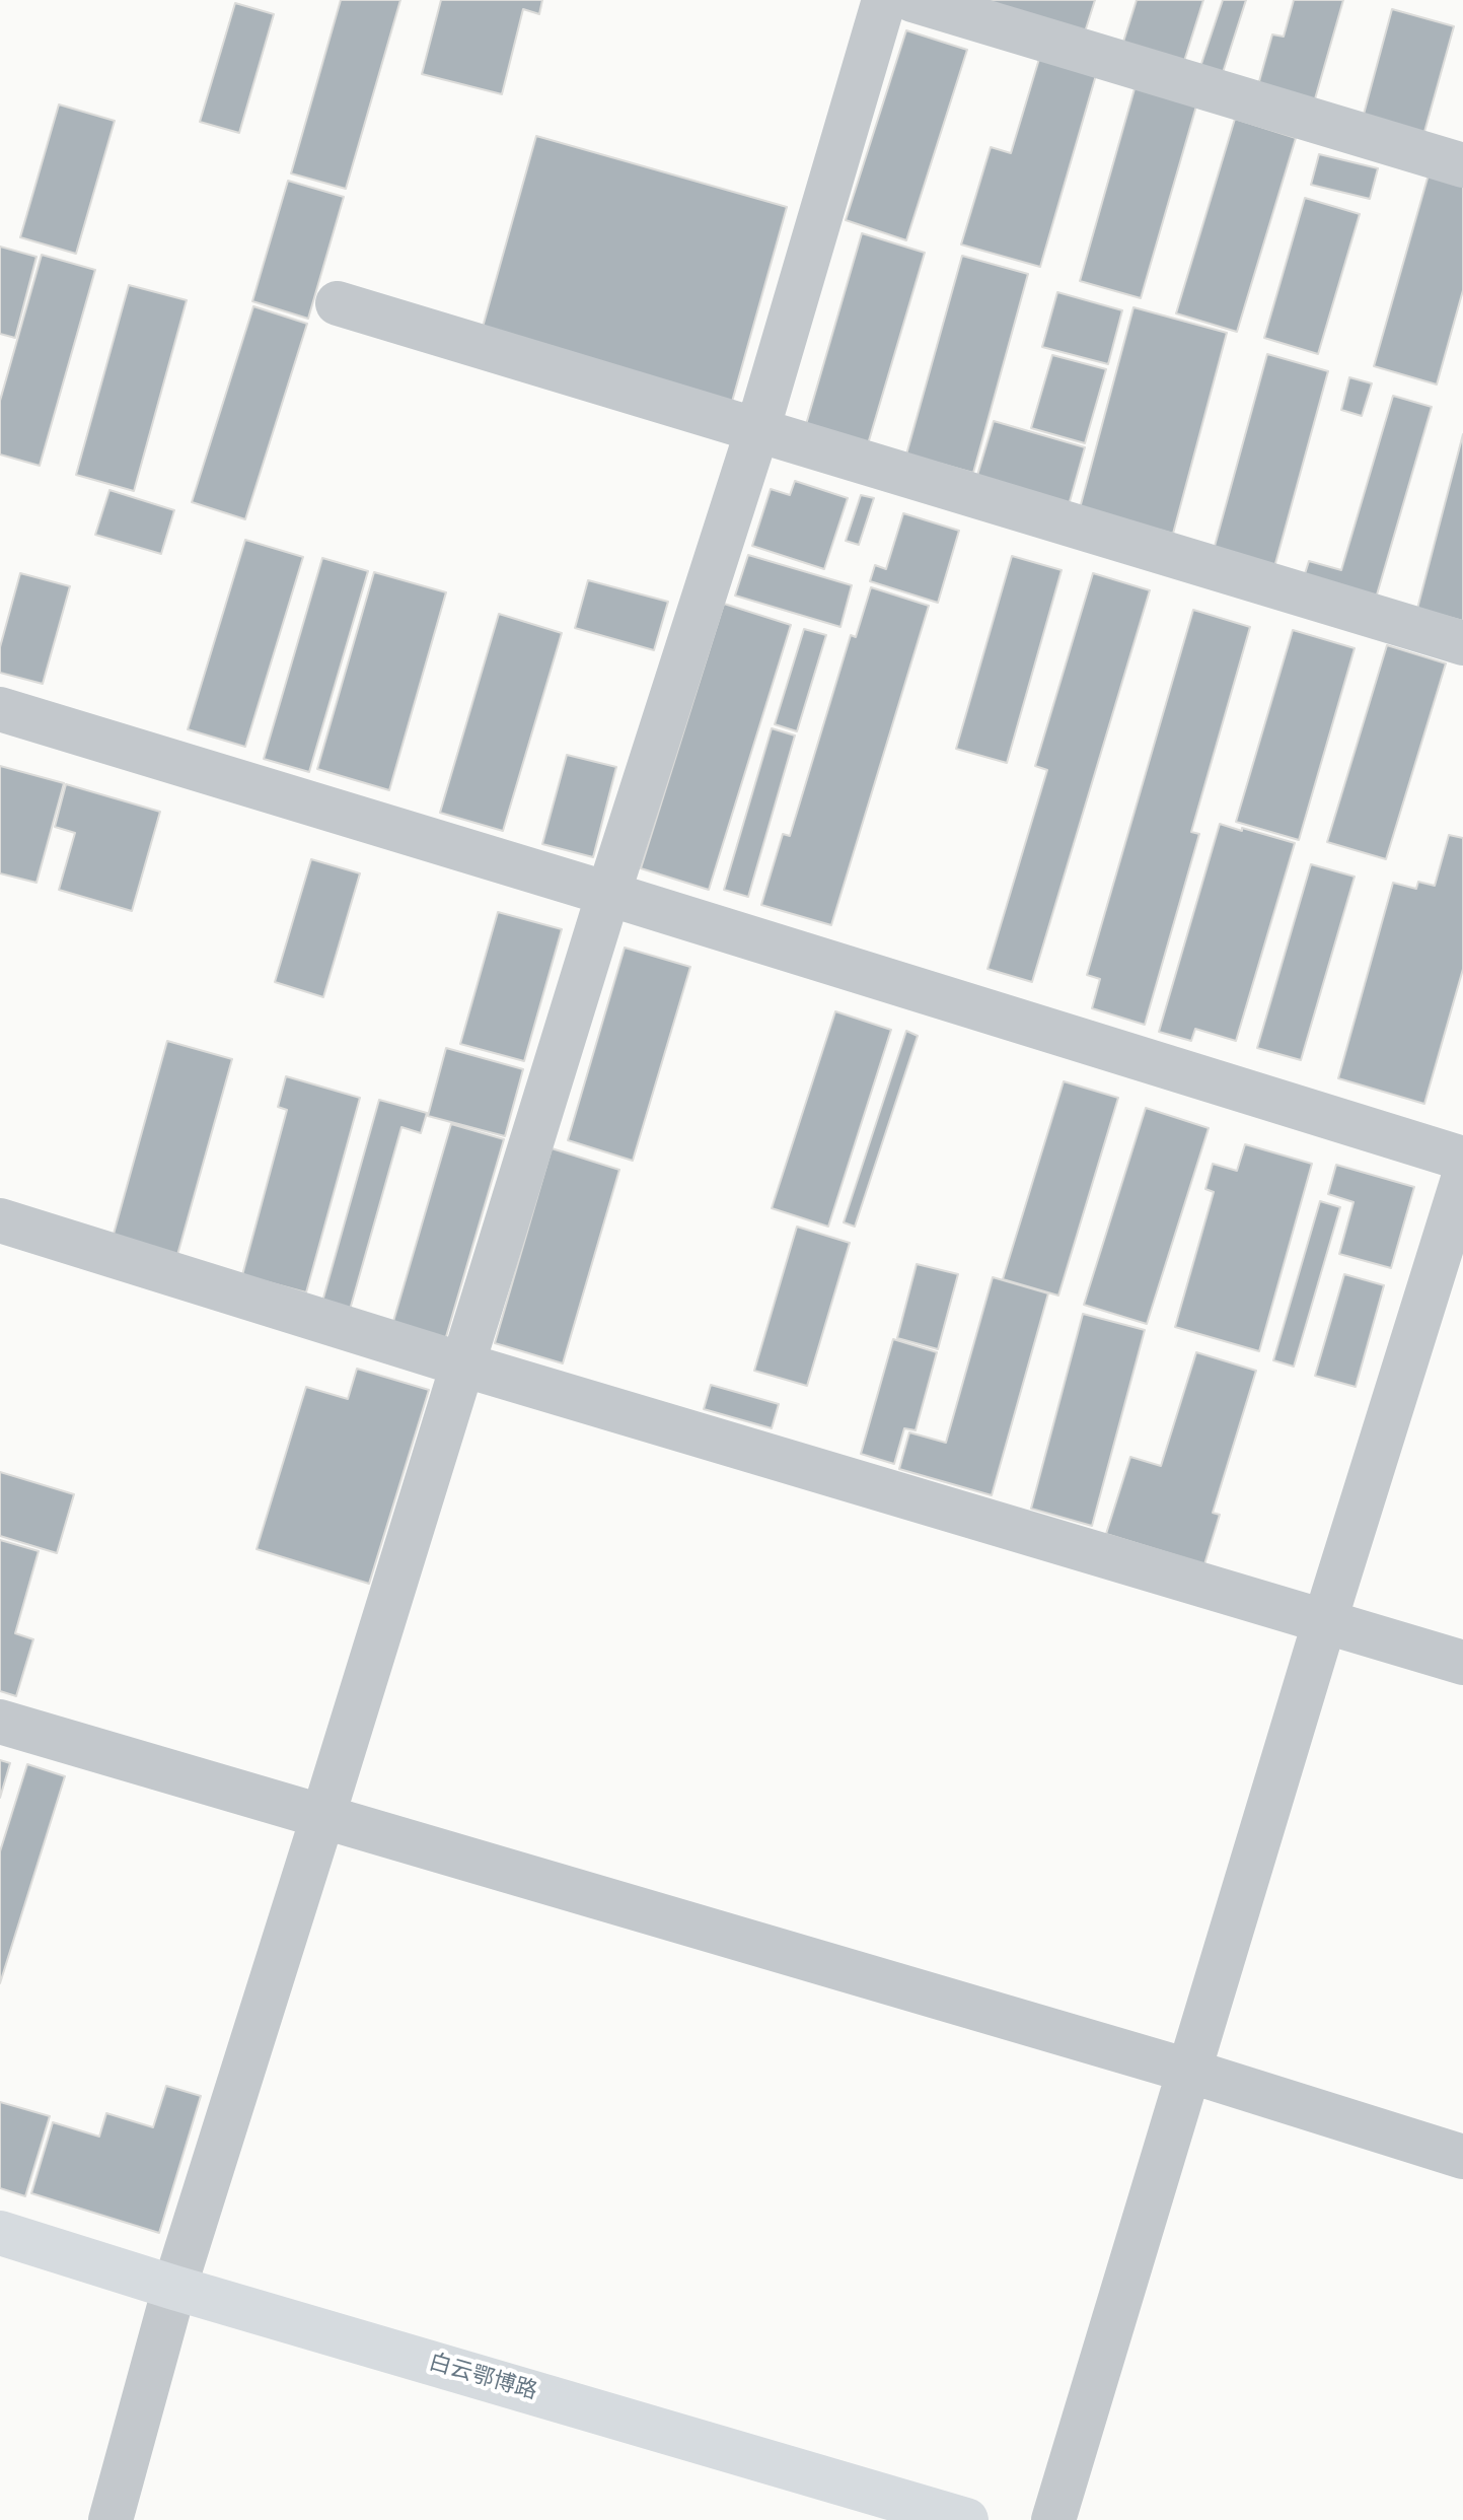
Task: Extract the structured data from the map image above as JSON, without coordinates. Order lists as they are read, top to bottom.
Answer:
{
  "streets": {
    "street": ["白云鄂博路"]
  }
}
